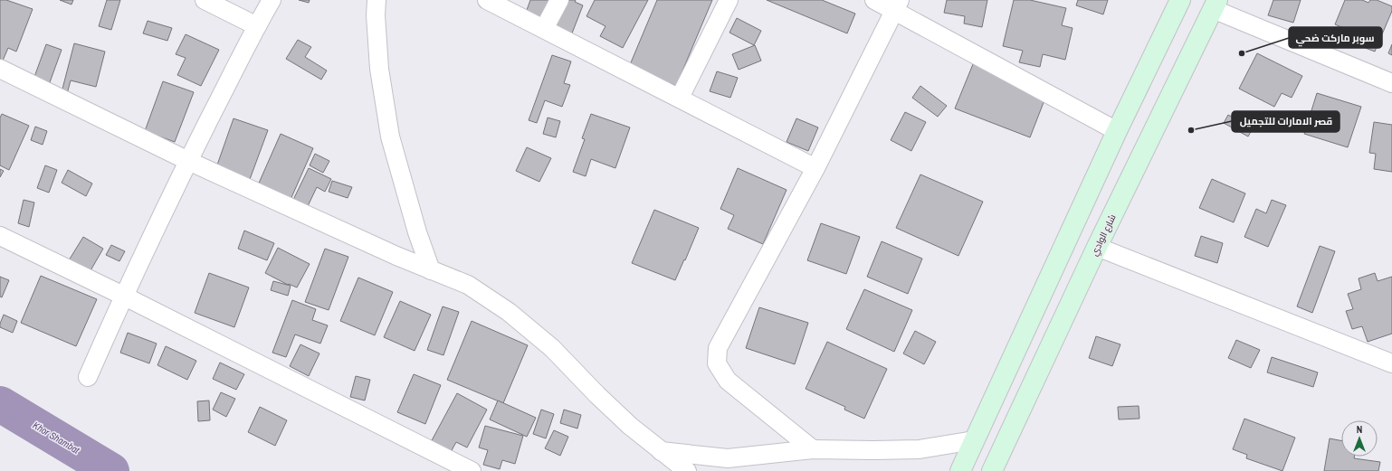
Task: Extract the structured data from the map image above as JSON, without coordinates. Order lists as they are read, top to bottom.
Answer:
{
  "streets": {
    "main road": ["شارع الوادي"]
  },
  "water": ["Khor Shambat"],
  "places": ["سوبر ماركت ضحي", "قصر الامارات للتجميل"],
  "north": "top"
}
